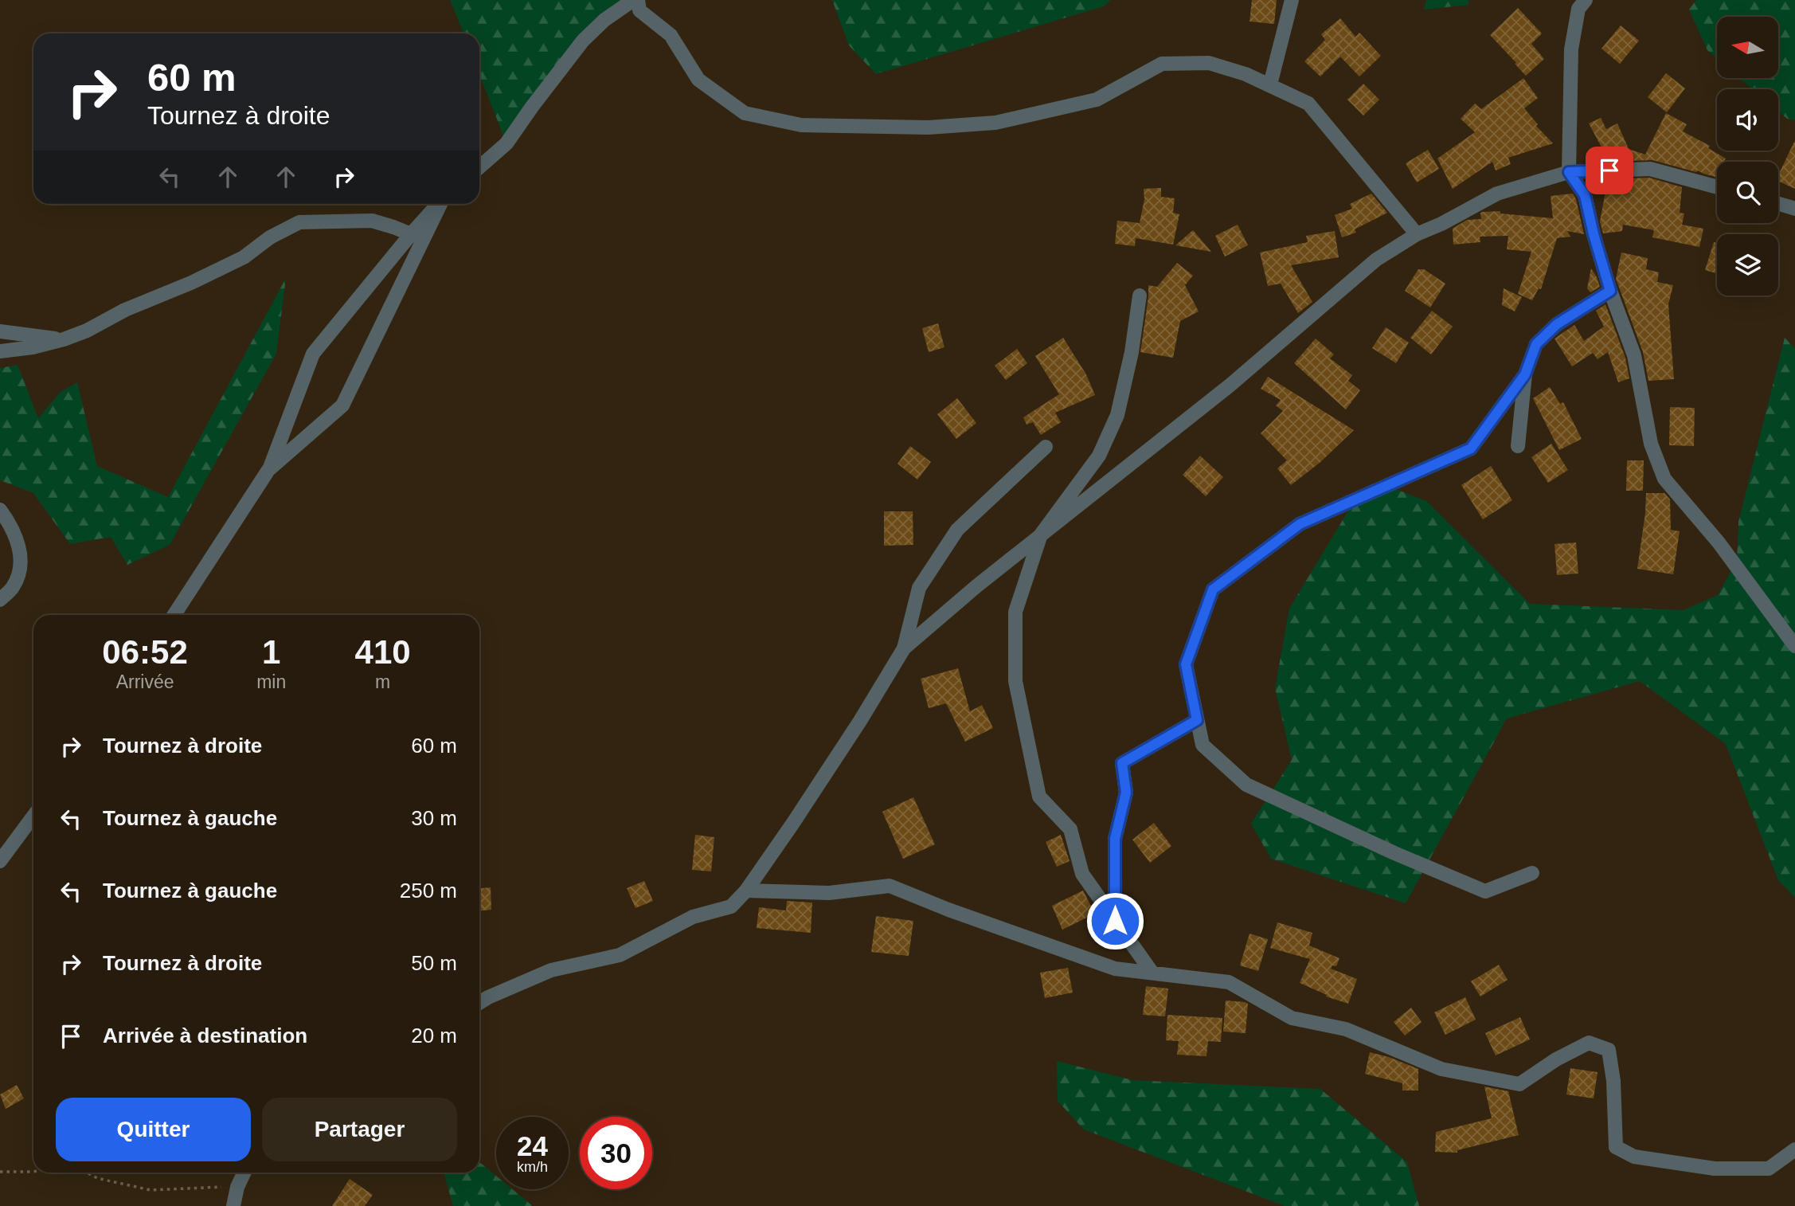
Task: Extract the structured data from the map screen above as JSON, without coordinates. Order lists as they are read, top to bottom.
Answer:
{
  "north": "left",
  "page": {
    "turn": ["60 m", "Tournez à droite"],
    "eta": [
      "06:52",
      "Arrivée",
      "1",
      "min",
      "410",
      "m"
    ],
    "list": [
      {
        "name": "Tournez à droite",
        "value": "60 m"
      },
      {
        "name": "Tournez à gauche",
        "value": "30 m"
      },
      {
        "name": "Tournez à gauche",
        "value": "250 m"
      },
      {
        "name": "Tournez à droite",
        "value": "50 m"
      },
      {
        "name": "Arrivée à destination",
        "value": "20 m"
      }
    ],
    "buttons": ["Quitter", "Partager"],
    "speed": "24 km/h",
    "limit": "30"
  }
}
